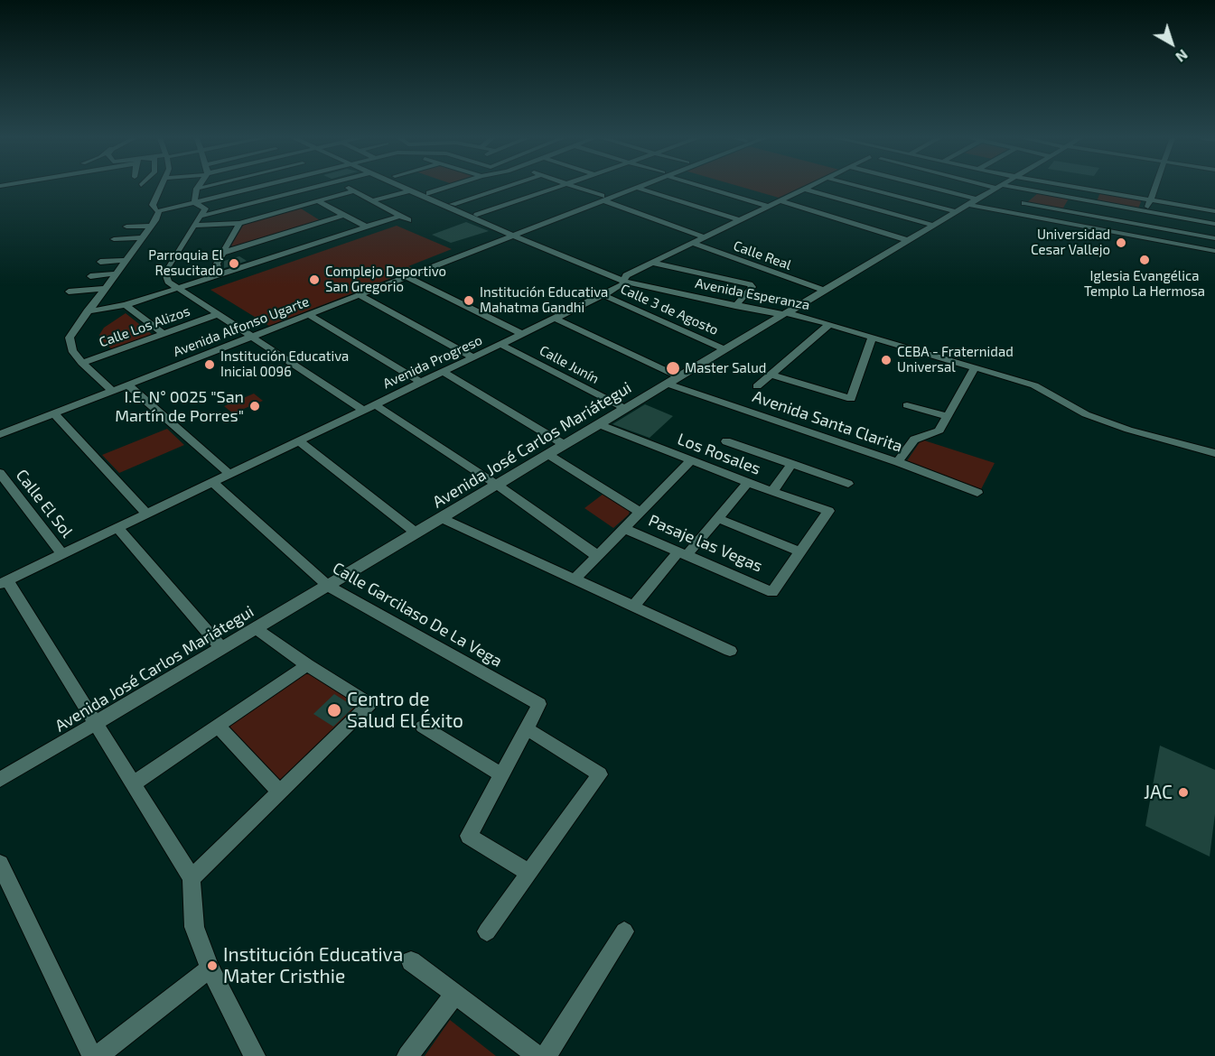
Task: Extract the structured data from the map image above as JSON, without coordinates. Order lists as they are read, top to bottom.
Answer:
{
  "streets": {
    "street": [
      "Calle Real",
      "Avenida Esperanza",
      "Calle 3 de Agosto",
      "Calle Los Alizos",
      "Avenida Alfonso Ugarte",
      "Avenida Progreso",
      "Calle Junín",
      "Avenida Santa Clarita",
      "Avenida José Carlos Mariátegui",
      "Los Rosales",
      "Calle El Sol",
      "Pasaje las Vegas",
      "Calle Garcilaso De La Vega"
    ]
  },
  "crossings": [
    ["Calle Real", "Avenida Progreso"],
    ["Calle Real", "Avenida José Carlos Mariátegui"],
    ["Avenida Esperanza", "Avenida Alfonso Ugarte"],
    ["Avenida Esperanza", "Avenida Progreso"],
    ["Avenida Esperanza", "Avenida José Carlos Mariátegui"],
    ["Calle 3 de Agosto", "Avenida Progreso"],
    ["Calle 3 de Agosto", "Avenida José Carlos Mariátegui"],
    ["Avenida Progreso", "Calle Junín"],
    ["Avenida Progreso", "Calle El Sol"],
    ["Avenida Progreso", "Calle Garcilaso De La Vega"],
    ["Calle Junín", "Avenida José Carlos Mariátegui"],
    ["Avenida Santa Clarita", "Avenida José Carlos Mariátegui"],
    ["Avenida José Carlos Mariátegui", "Los Rosales"],
    ["Avenida José Carlos Mariátegui", "Calle Garcilaso De La Vega"],
    ["Los Rosales", "Pasaje las Vegas"]
  ],
  "places": [
    "Universidad Cesar Vallejo",
    "Iglesia Evangélica Templo La Hermosa",
    "Parroquia El Resucitado",
    "Complejo Deportivo San Gregorio",
    "Institución Educativa Mahatma Gandhi",
    "CEBA - Fraternidad Universal",
    "Institución Educativa Inicial 0096",
    "Master Salud",
    "I.E. N° 0025 \"San Martín de Porres\"",
    "Centro de Salud El Éxito",
    "JAC",
    "Institución Educativa Mater Cristhie"
  ],
  "north": "bottom right"
}
